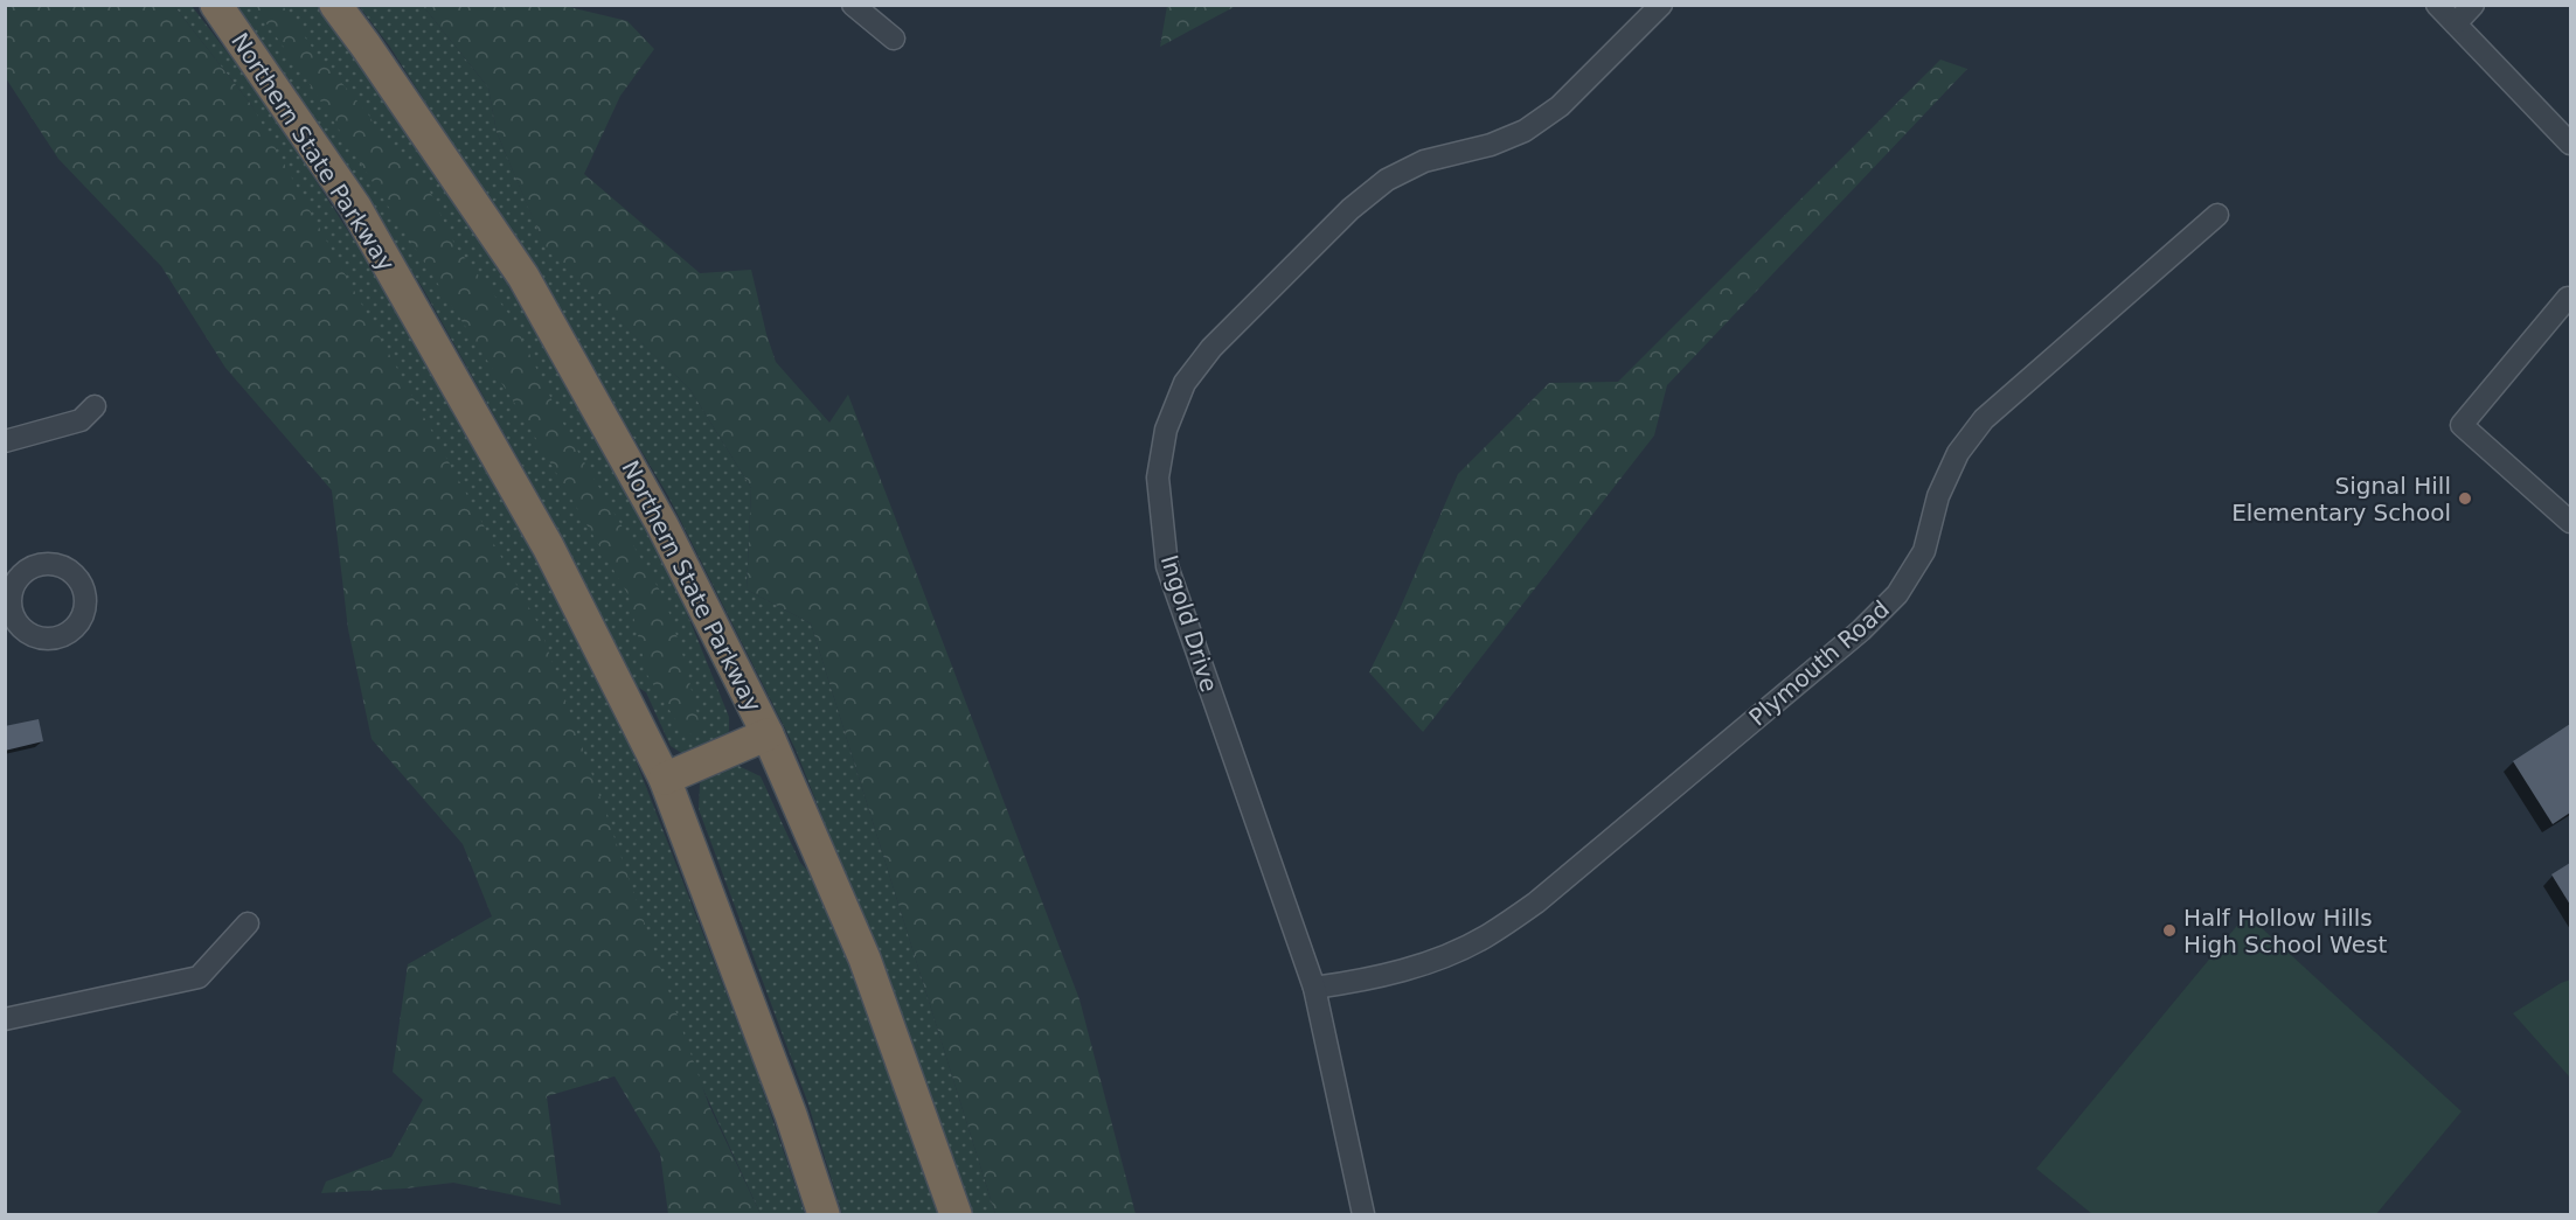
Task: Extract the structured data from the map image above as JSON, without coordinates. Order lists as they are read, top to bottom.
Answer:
{
  "streets": {
    "highway": ["Northern State Parkway"],
    "street": ["Ingold Drive", "Plymouth Road"]
  },
  "crossings": [
    ["Ingold Drive", "Plymouth Road"]
  ],
  "places": ["Signal Hill Elementary School", "Half Hollow Hills High School West"]
}
